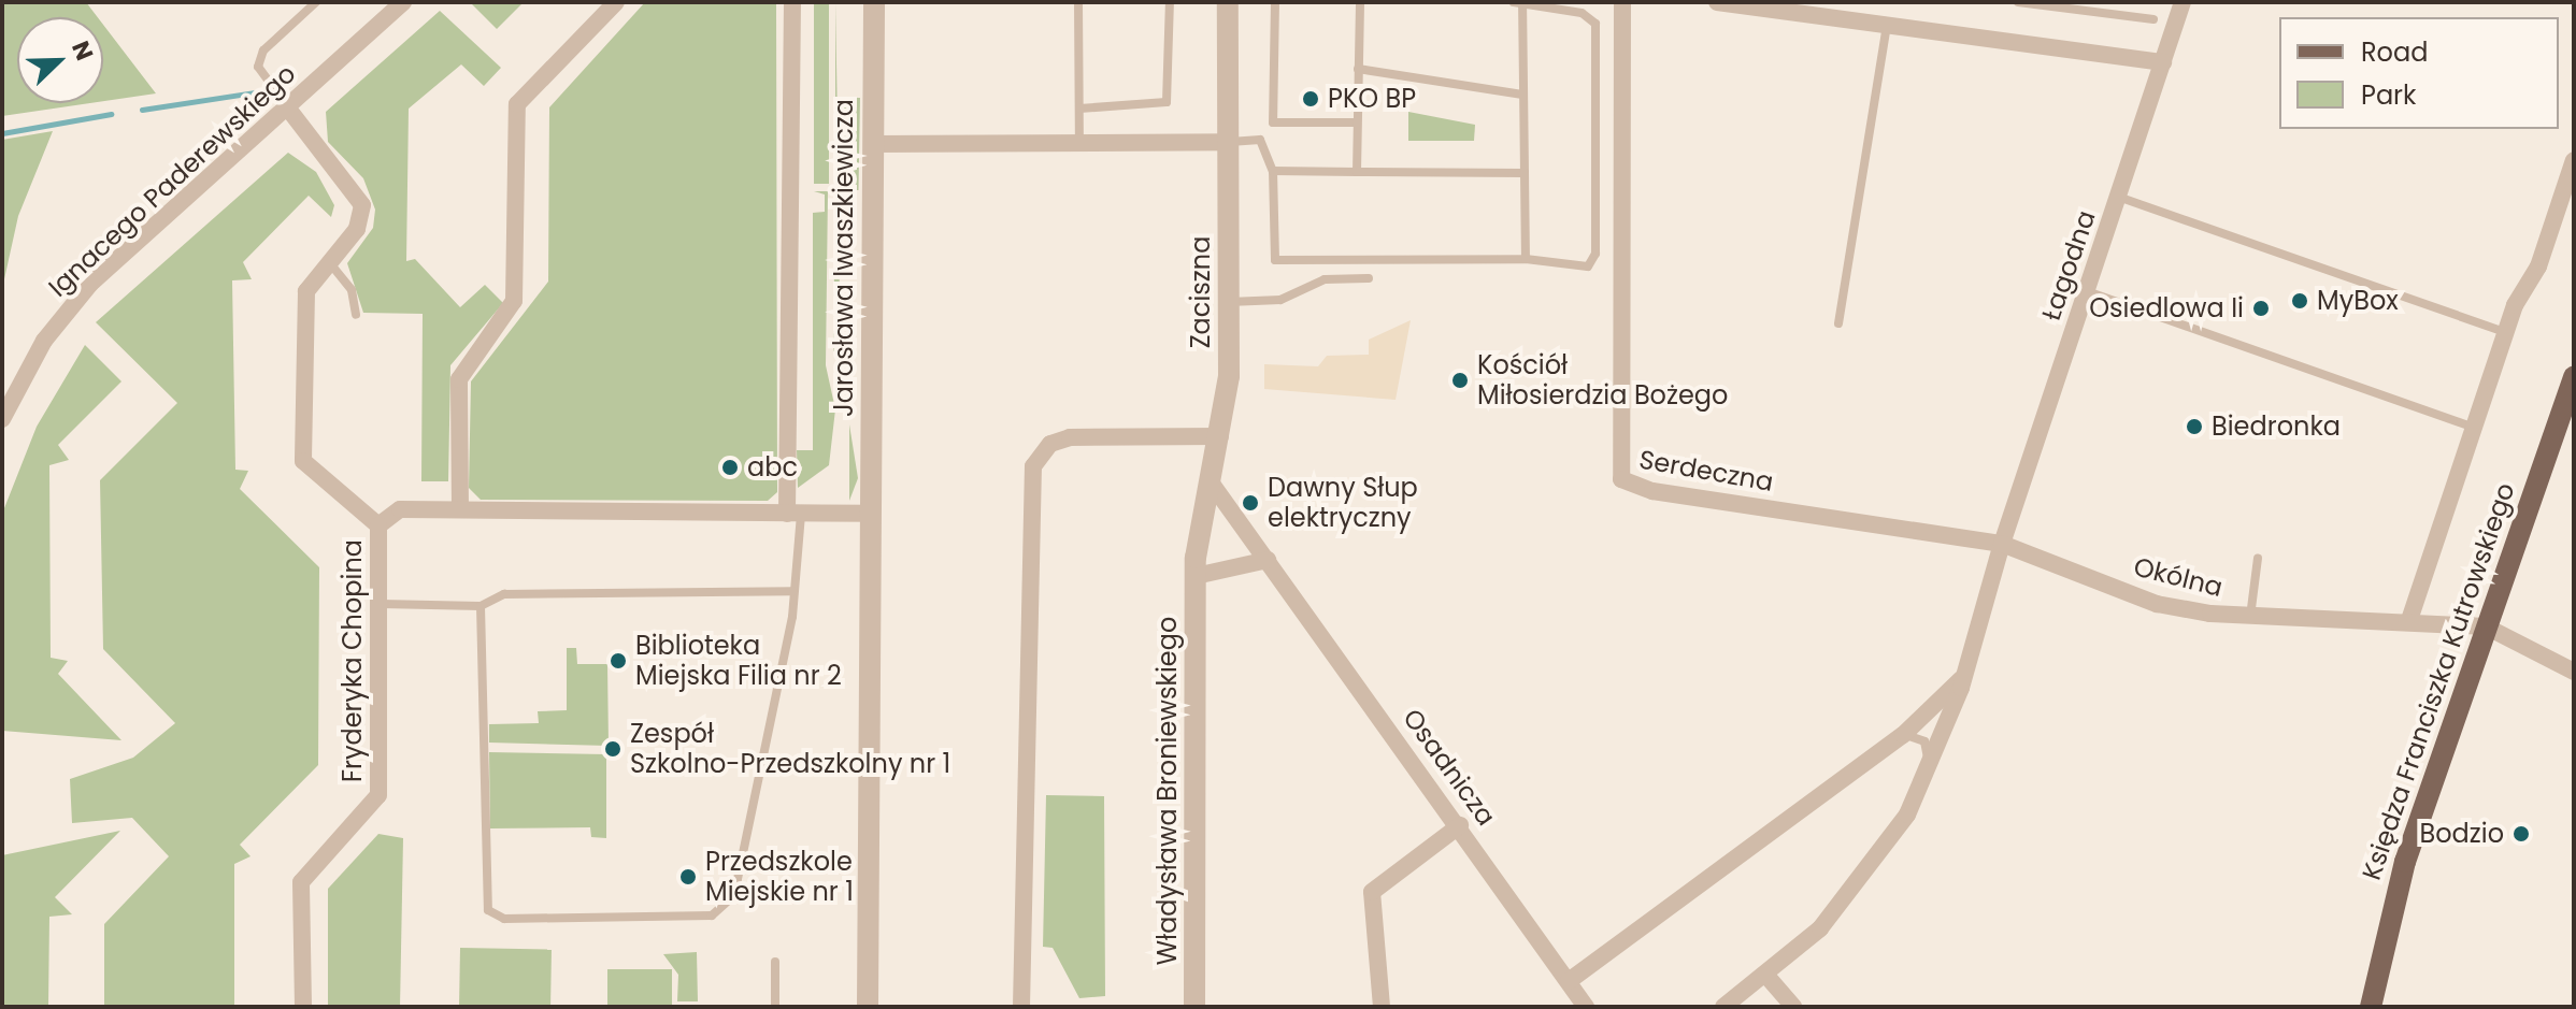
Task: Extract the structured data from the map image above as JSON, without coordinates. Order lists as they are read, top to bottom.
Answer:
{
  "streets": {
    "main road": ["Księdza Franciszka Kutrowskiego"],
    "street": [
      "Ignacego Paderewskiego",
      "Jarosława Iwaszkiewicza",
      "Łagodna",
      "Zaciszna",
      "Serdeczna",
      "Okólna",
      "Fryderyka Chopina",
      "Osadnicza",
      "Władysława Broniewskiego"
    ]
  },
  "crossings": [
    ["Ignacego Paderewskiego", "Fryderyka Chopina"],
    ["Łagodna", "Serdeczna"],
    ["Łagodna", "Okólna"],
    ["Zaciszna", "Władysława Broniewskiego"],
    ["Serdeczna", "Okólna"],
    ["Okólna", "Księdza Franciszka Kutrowskiego"]
  ],
  "places": [
    "PKO BP",
    "MyBox",
    "Osiedlowa Ii",
    "Kościół Miłosierdzia Bożego",
    "Biedronka",
    "abc",
    "Dawny Słup elektryczny",
    "Biblioteka Miejska Filia nr 2",
    "Zespół Szkolno-Przedszkolny nr 1",
    "Bodzio",
    "Przedszkole Miejskie nr 1"
  ],
  "legend": ["Road", "Park"],
  "north": "top right"
}
